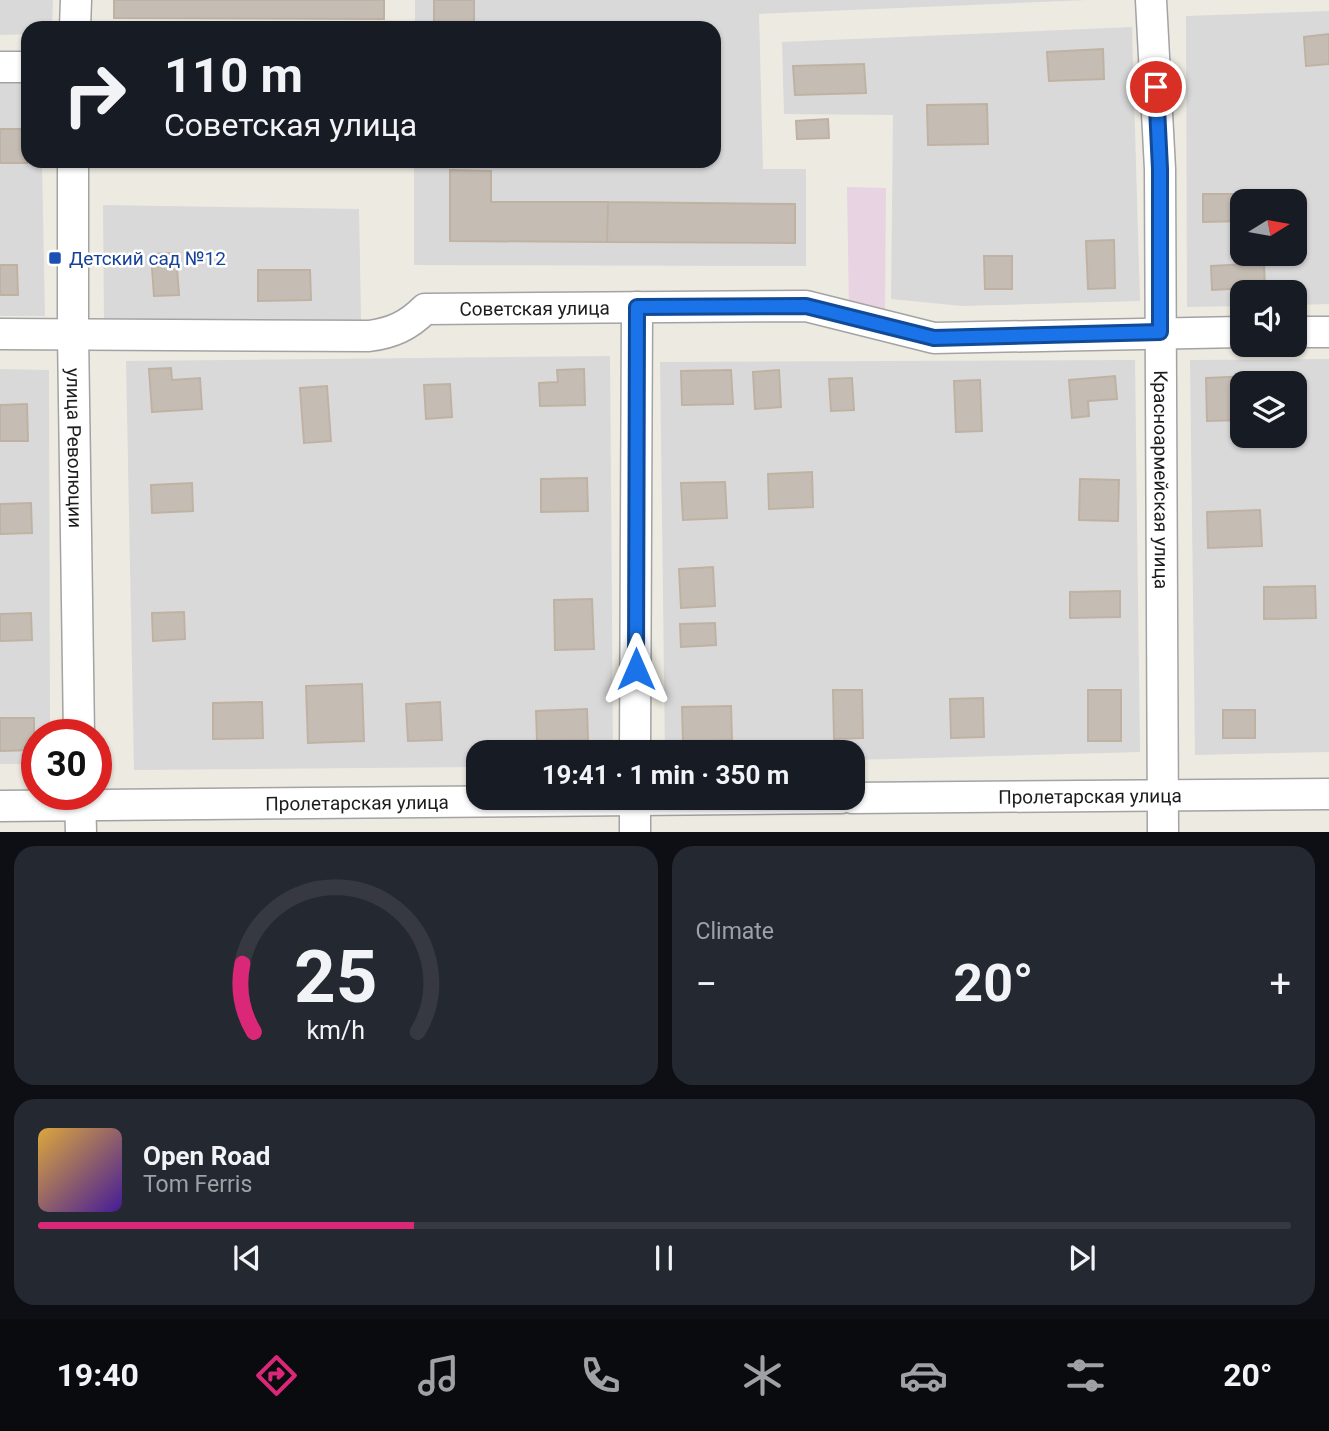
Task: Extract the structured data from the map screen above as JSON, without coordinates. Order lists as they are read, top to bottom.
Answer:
{
  "streets": {
    "street": [
      "Советская улица",
      "улица Революции",
      "Красноармейская улица",
      "Пролетарская улица"
    ]
  },
  "crossings": [
    ["Советская улица", "улица Революции"],
    ["Советская улица", "Красноармейская улица"],
    ["Красноармейская улица", "Пролетарская улица"]
  ],
  "places": {
    "transit": ["Детский сад №12"]
  },
  "north": "right",
  "page": {
    "turn": ["110 m", "Советская улица"],
    "limit": "30",
    "trip": "19:41 · 1 min · 350 m",
    "tile": "Climate",
    "heat": ["−", "20°", "+"],
    "song": ["Open Road", "Tom Ferris"],
    "tabs": ["19:40", "20°"],
    "gauge": ["25", "km/h"]
  }
}
